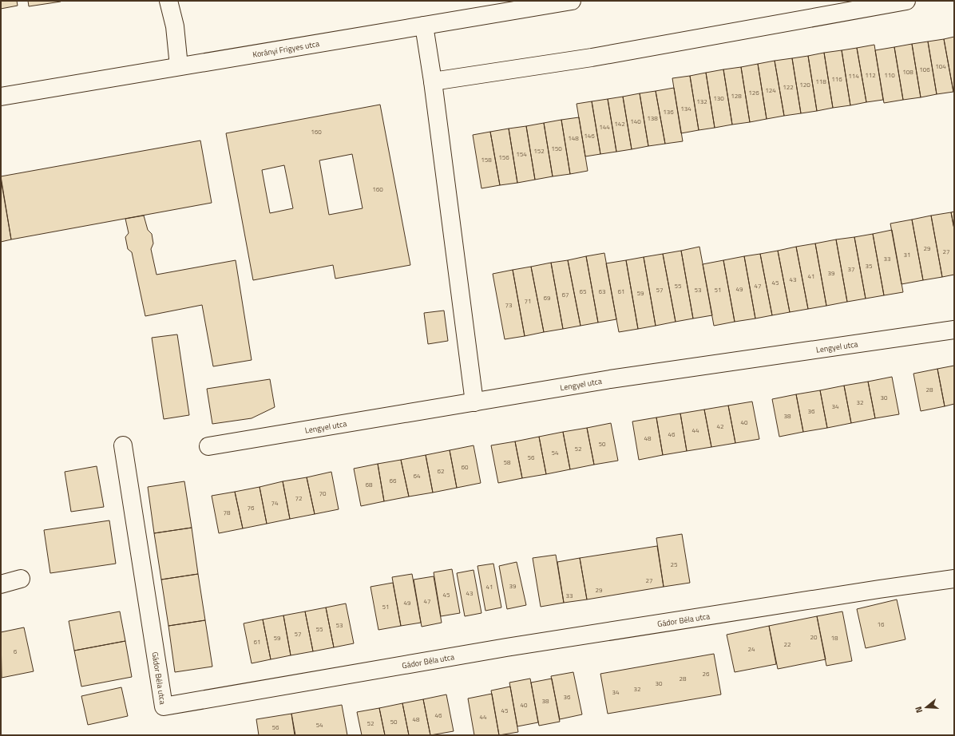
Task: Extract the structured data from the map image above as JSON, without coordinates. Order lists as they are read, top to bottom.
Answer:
{
  "streets": {
    "street": ["Korányi Frigyes utca", "Lengyel utca", "Gádor Béla utca"]
  },
  "house_numbers": [
    "104",
    "106",
    "108",
    "112",
    "110",
    "114",
    "116",
    "118",
    "120",
    "122",
    "124",
    "126",
    "128",
    "130",
    "132",
    "134",
    "136",
    "138",
    "140",
    "142",
    "144",
    "160",
    "146",
    "148",
    "150",
    "152",
    "154",
    "156",
    "158",
    "160",
    "29",
    "27",
    "31",
    "33",
    "35",
    "37",
    "39",
    "41",
    "43",
    "45",
    "55",
    "47",
    "49",
    "57",
    "53",
    "51",
    "65",
    "63",
    "61",
    "59",
    "67",
    "69",
    "71",
    "73",
    "28",
    "30",
    "32",
    "34",
    "36",
    "38",
    "40",
    "42",
    "44",
    "46",
    "48",
    "50",
    "52",
    "54",
    "56",
    "58",
    "60",
    "62",
    "64",
    "66",
    "68",
    "70",
    "72",
    "74",
    "76",
    "78",
    "25",
    "27",
    "39",
    "41",
    "29",
    "43",
    "45",
    "33",
    "47",
    "49",
    "51",
    "16",
    "53",
    "55",
    "57",
    "20",
    "59",
    "18",
    "61",
    "22",
    "24",
    "6",
    "26",
    "28",
    "30",
    "32",
    "34",
    "36",
    "38",
    "40",
    "45",
    "46",
    "44",
    "48",
    "50",
    "52",
    "54",
    "56"
  ],
  "north": "left"
}
